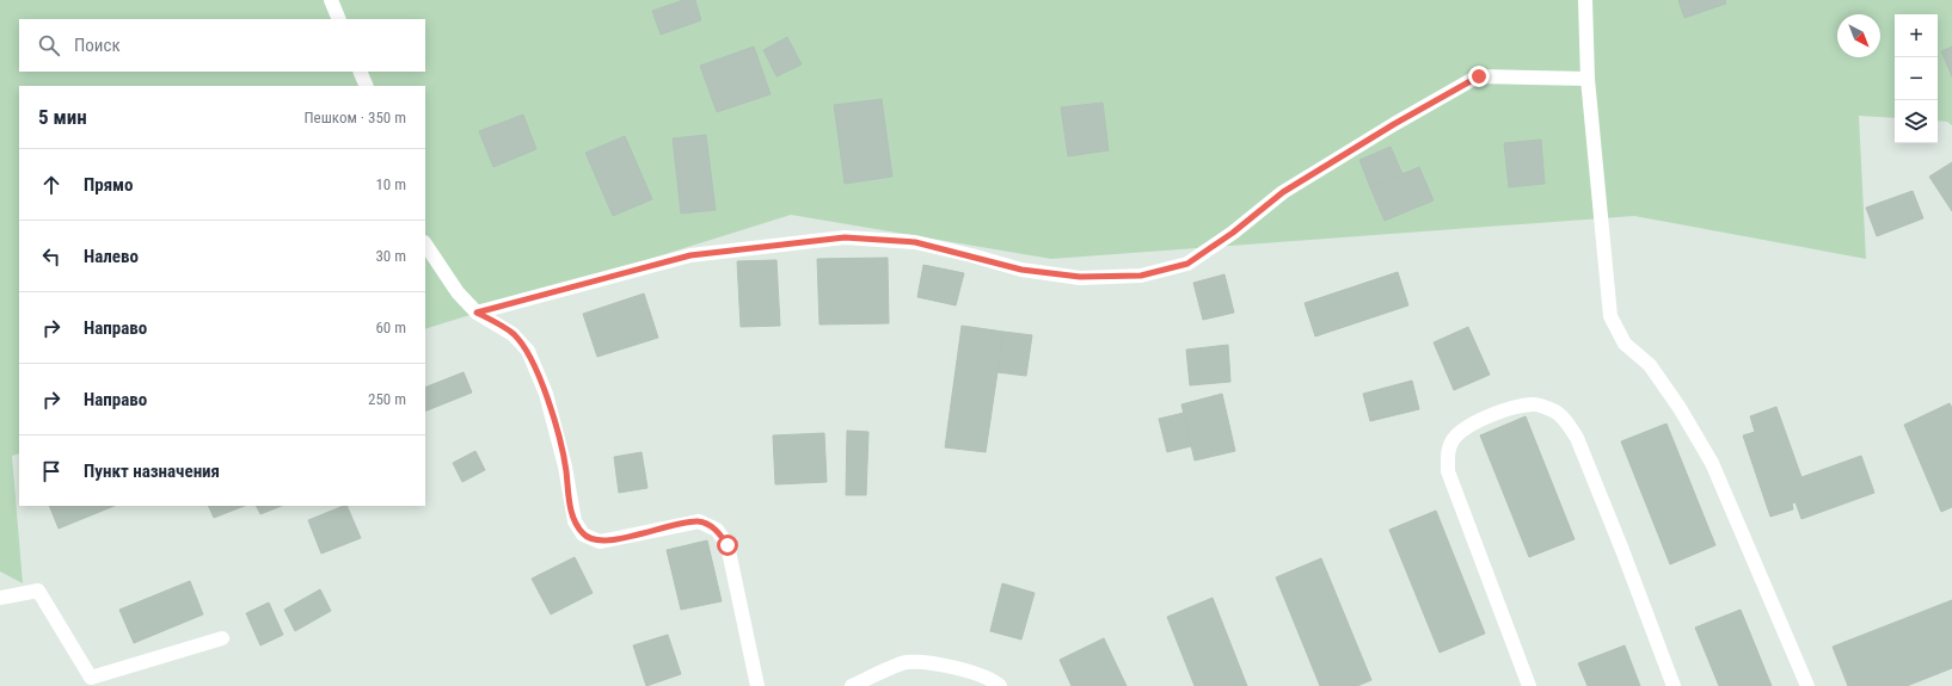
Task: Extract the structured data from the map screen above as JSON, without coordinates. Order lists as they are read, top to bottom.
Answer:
{
  "north": "bottom right",
  "page": {
    "map_buttons": ["+", "−"],
    "search": "Поиск",
    "heading": ["5 мин", "Пешком · 350 m"],
    "list": [
      ["Прямо", "10 m"],
      ["Налево", "30 m"],
      ["Направо", "60 m"],
      ["Направо", "250 m"],
      "Пункт назначения"
    ]
  }
}
